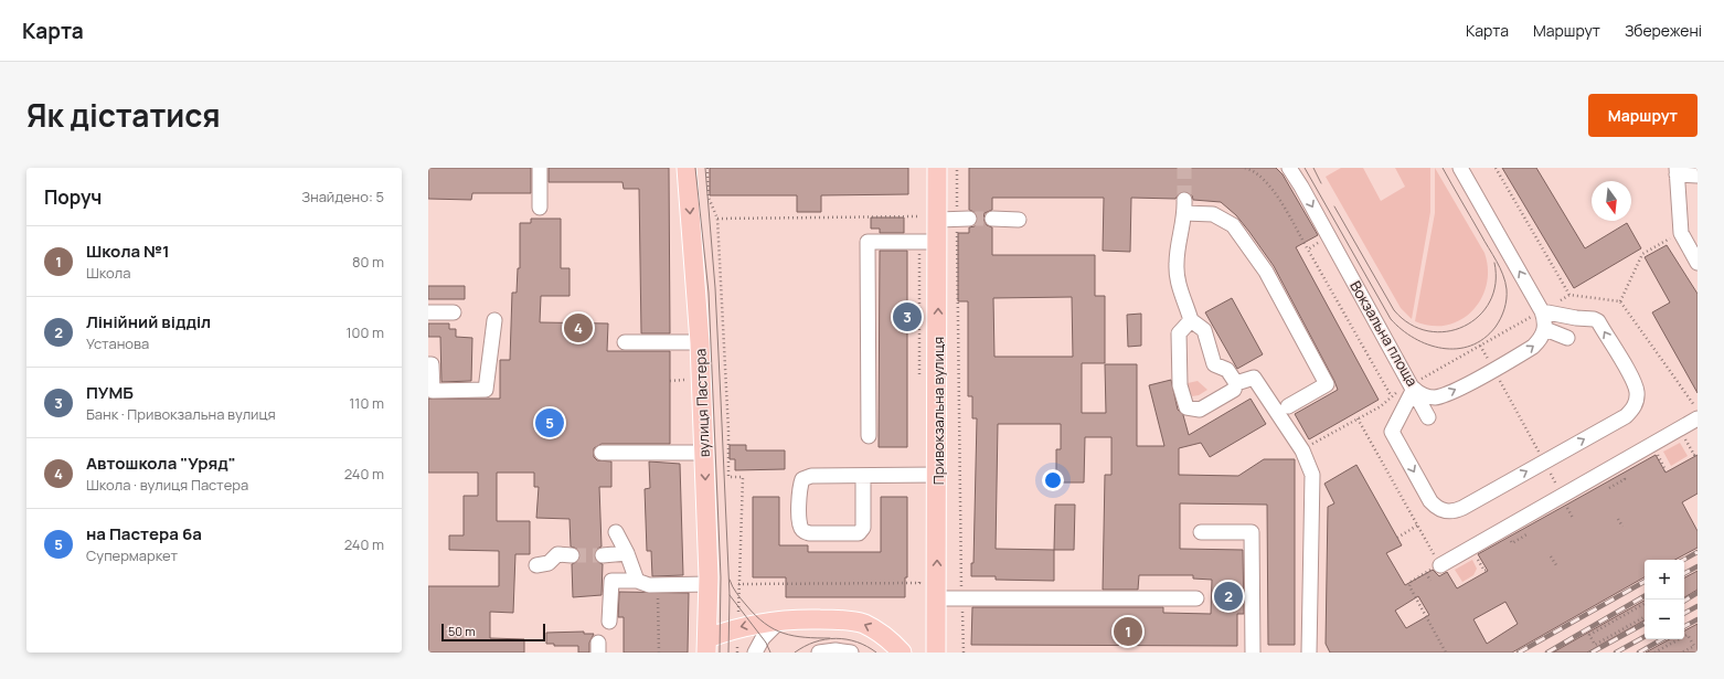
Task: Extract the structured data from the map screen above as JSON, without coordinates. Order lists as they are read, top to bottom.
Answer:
{
  "streets": {
    "main road": ["вулиця Пастера", "Привокзальна вулиця"],
    "street": ["Вокзальна площа"]
  },
  "one_way": ["вулиця Пастера", "Привокзальна вулиця"],
  "scale_bar": "50 m",
  "north": "bottom",
  "page": {
    "header": "Карта",
    "nav": ["Карта", "Маршрут", "Збережені"],
    "title": "Як дістатися",
    "buttons": "Маршрут",
    "heading": ["Поруч", "Знайдено: 5"],
    "list": [
      {
        "mark": "1",
        "name": "Школа №1",
        "note": "Школа",
        "value": "80 m"
      },
      {
        "mark": "2",
        "name": "Лінійний відділ",
        "note": "Установа",
        "value": "100 m"
      },
      {
        "mark": "3",
        "name": "ПУМБ",
        "note": "Банк · Привокзальна вулиця",
        "value": "110 m"
      },
      {
        "mark": "4",
        "name": "Автошкола \"Уряд\"",
        "note": "Школа · вулиця Пастера",
        "value": "240 m"
      },
      {
        "mark": "5",
        "name": "на Пастера 6а",
        "note": "Супермаркет",
        "value": "240 m"
      }
    ],
    "pins": [
      "3",
      "4",
      "5",
      "2",
      "1"
    ],
    "map_buttons": ["+", "−"],
    "scale": "50 m"
  }
}
